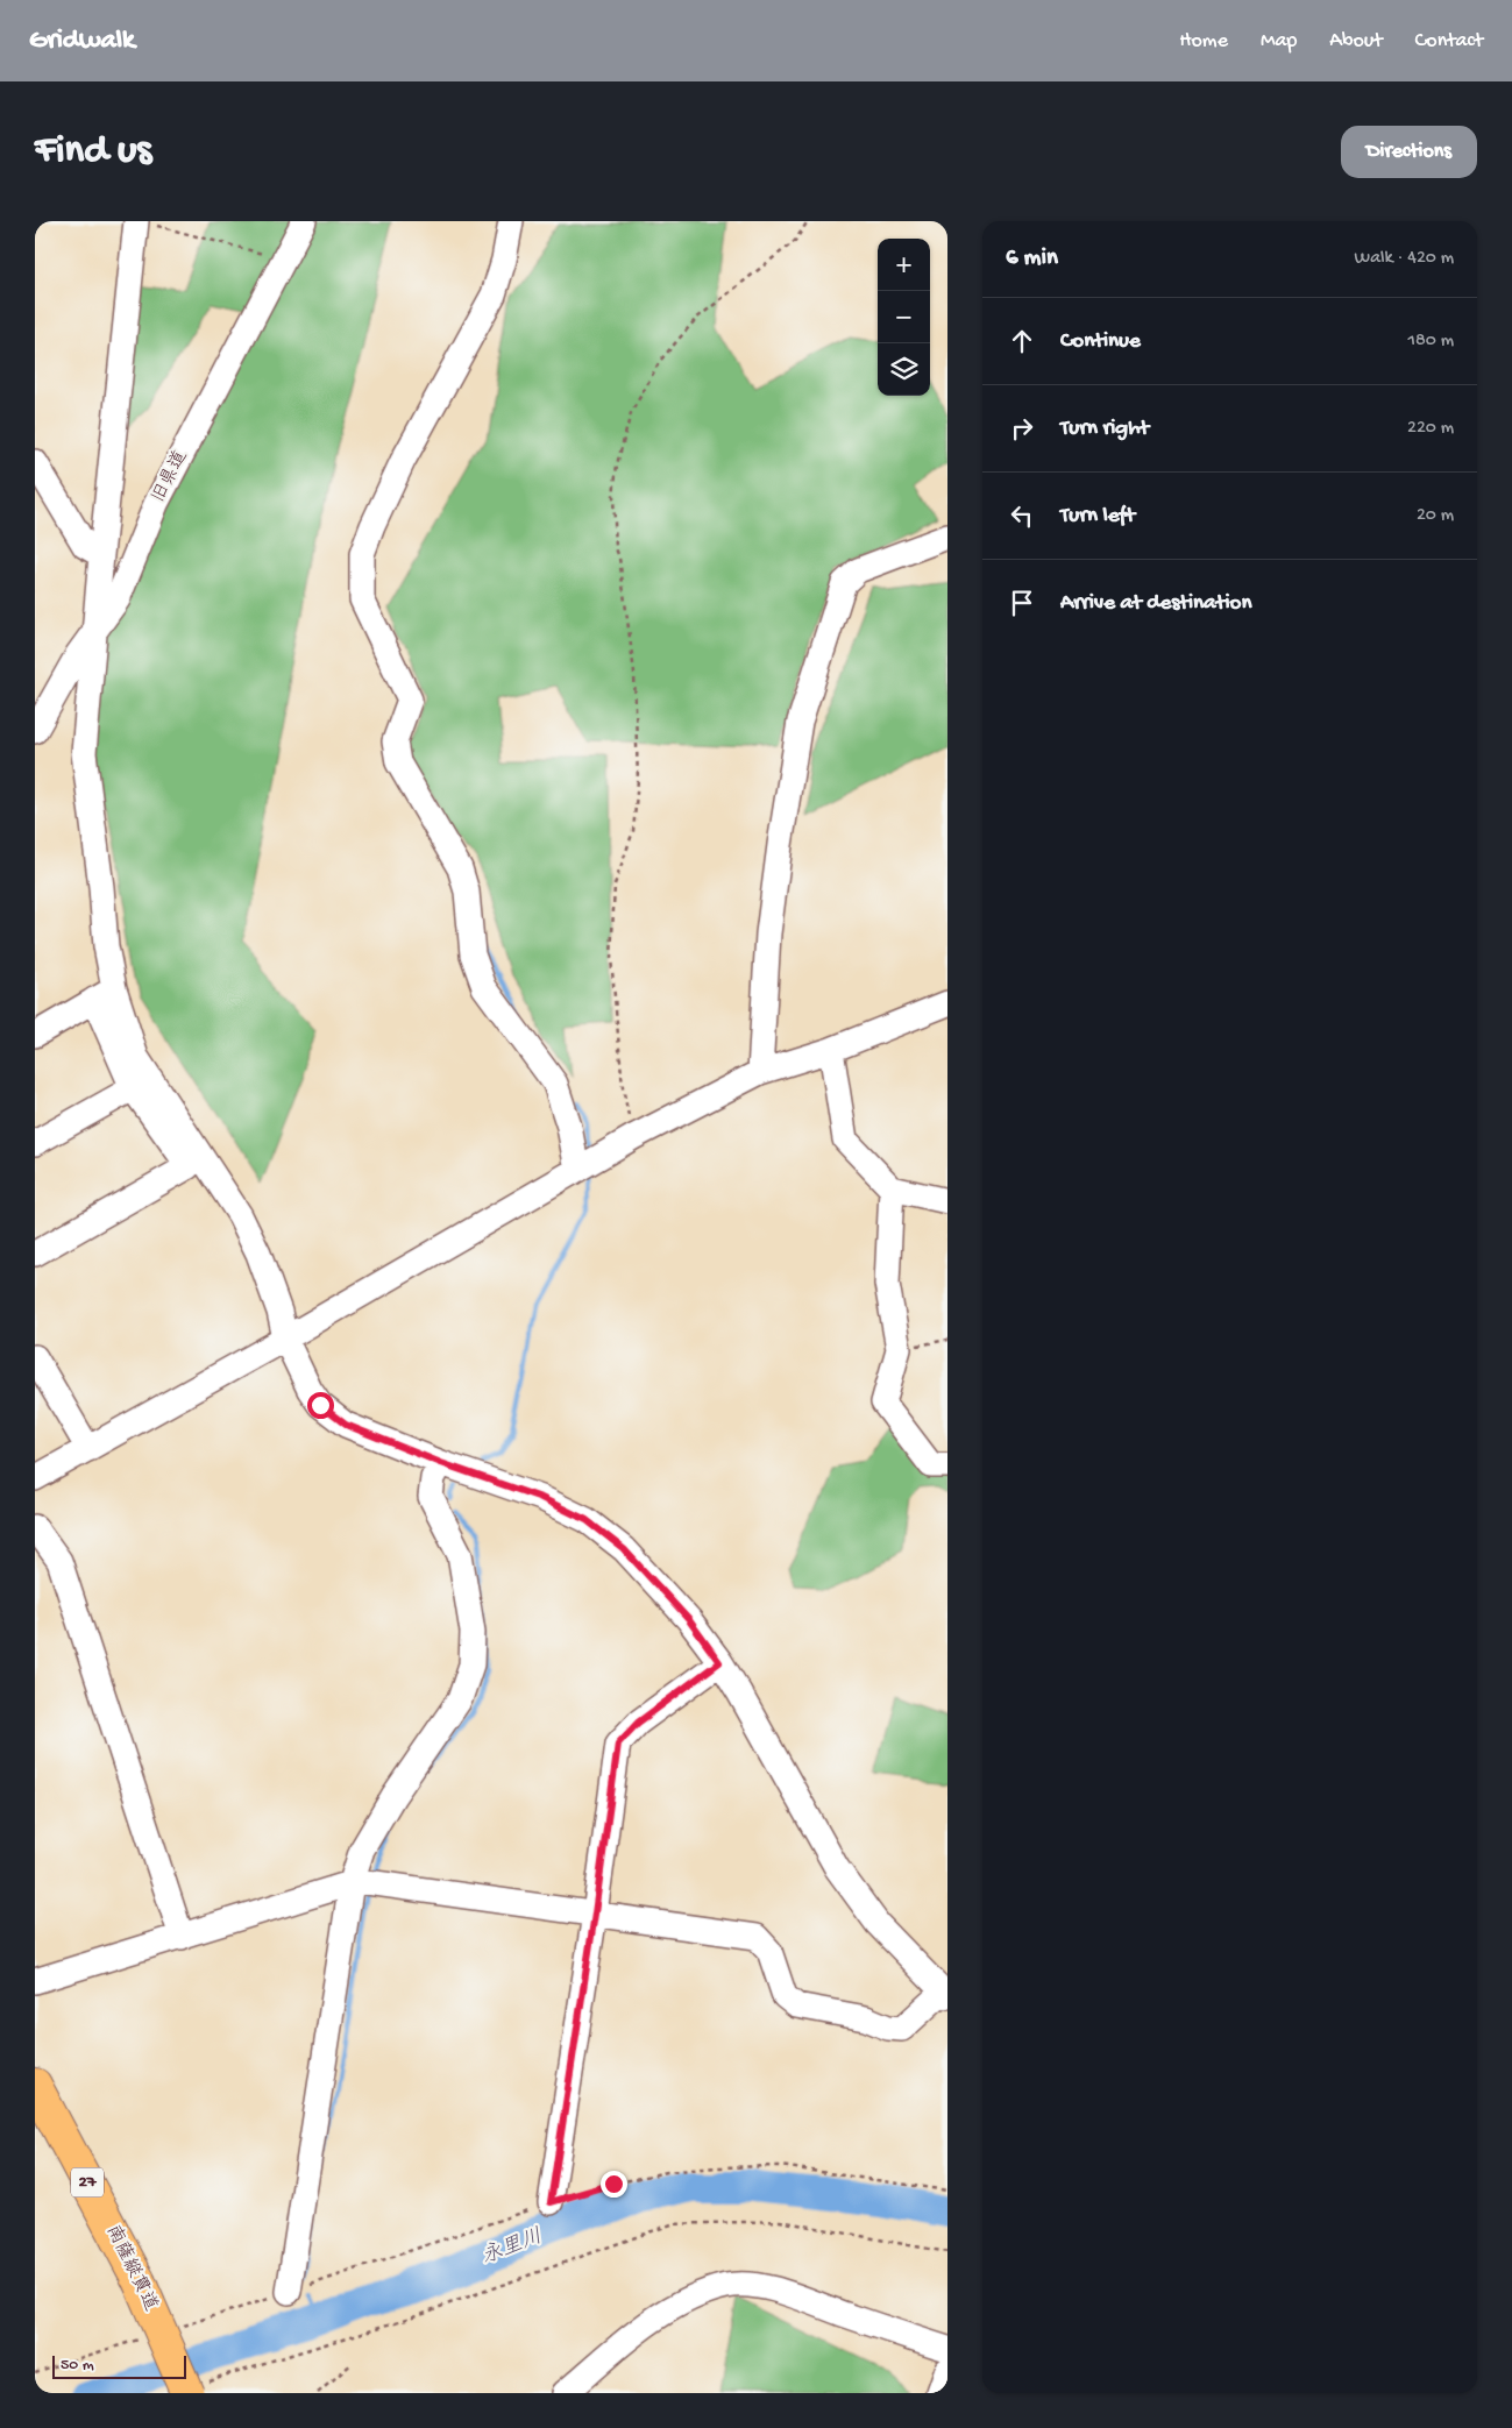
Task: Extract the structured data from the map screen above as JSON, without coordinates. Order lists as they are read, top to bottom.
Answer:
{
  "streets": {
    "main road": ["27", "南薩縦貫道"],
    "street": ["旧県道"]
  },
  "water": ["永里川"],
  "scale_bar": "50 m",
  "page": {
    "header": "Gridwalk",
    "nav": [
      "Home",
      "Map",
      "About",
      "Contact"
    ],
    "buttons": "Directions",
    "title": "Find us",
    "heading": ["6 min", "Walk · 420 m"],
    "map_buttons": ["+", "−"],
    "list": [
      ["Continue", "180 m"],
      ["Turn right", "220 m"],
      ["Turn left", "20 m"],
      "Arrive at destination"
    ],
    "scale": "50 m"
  }
}
